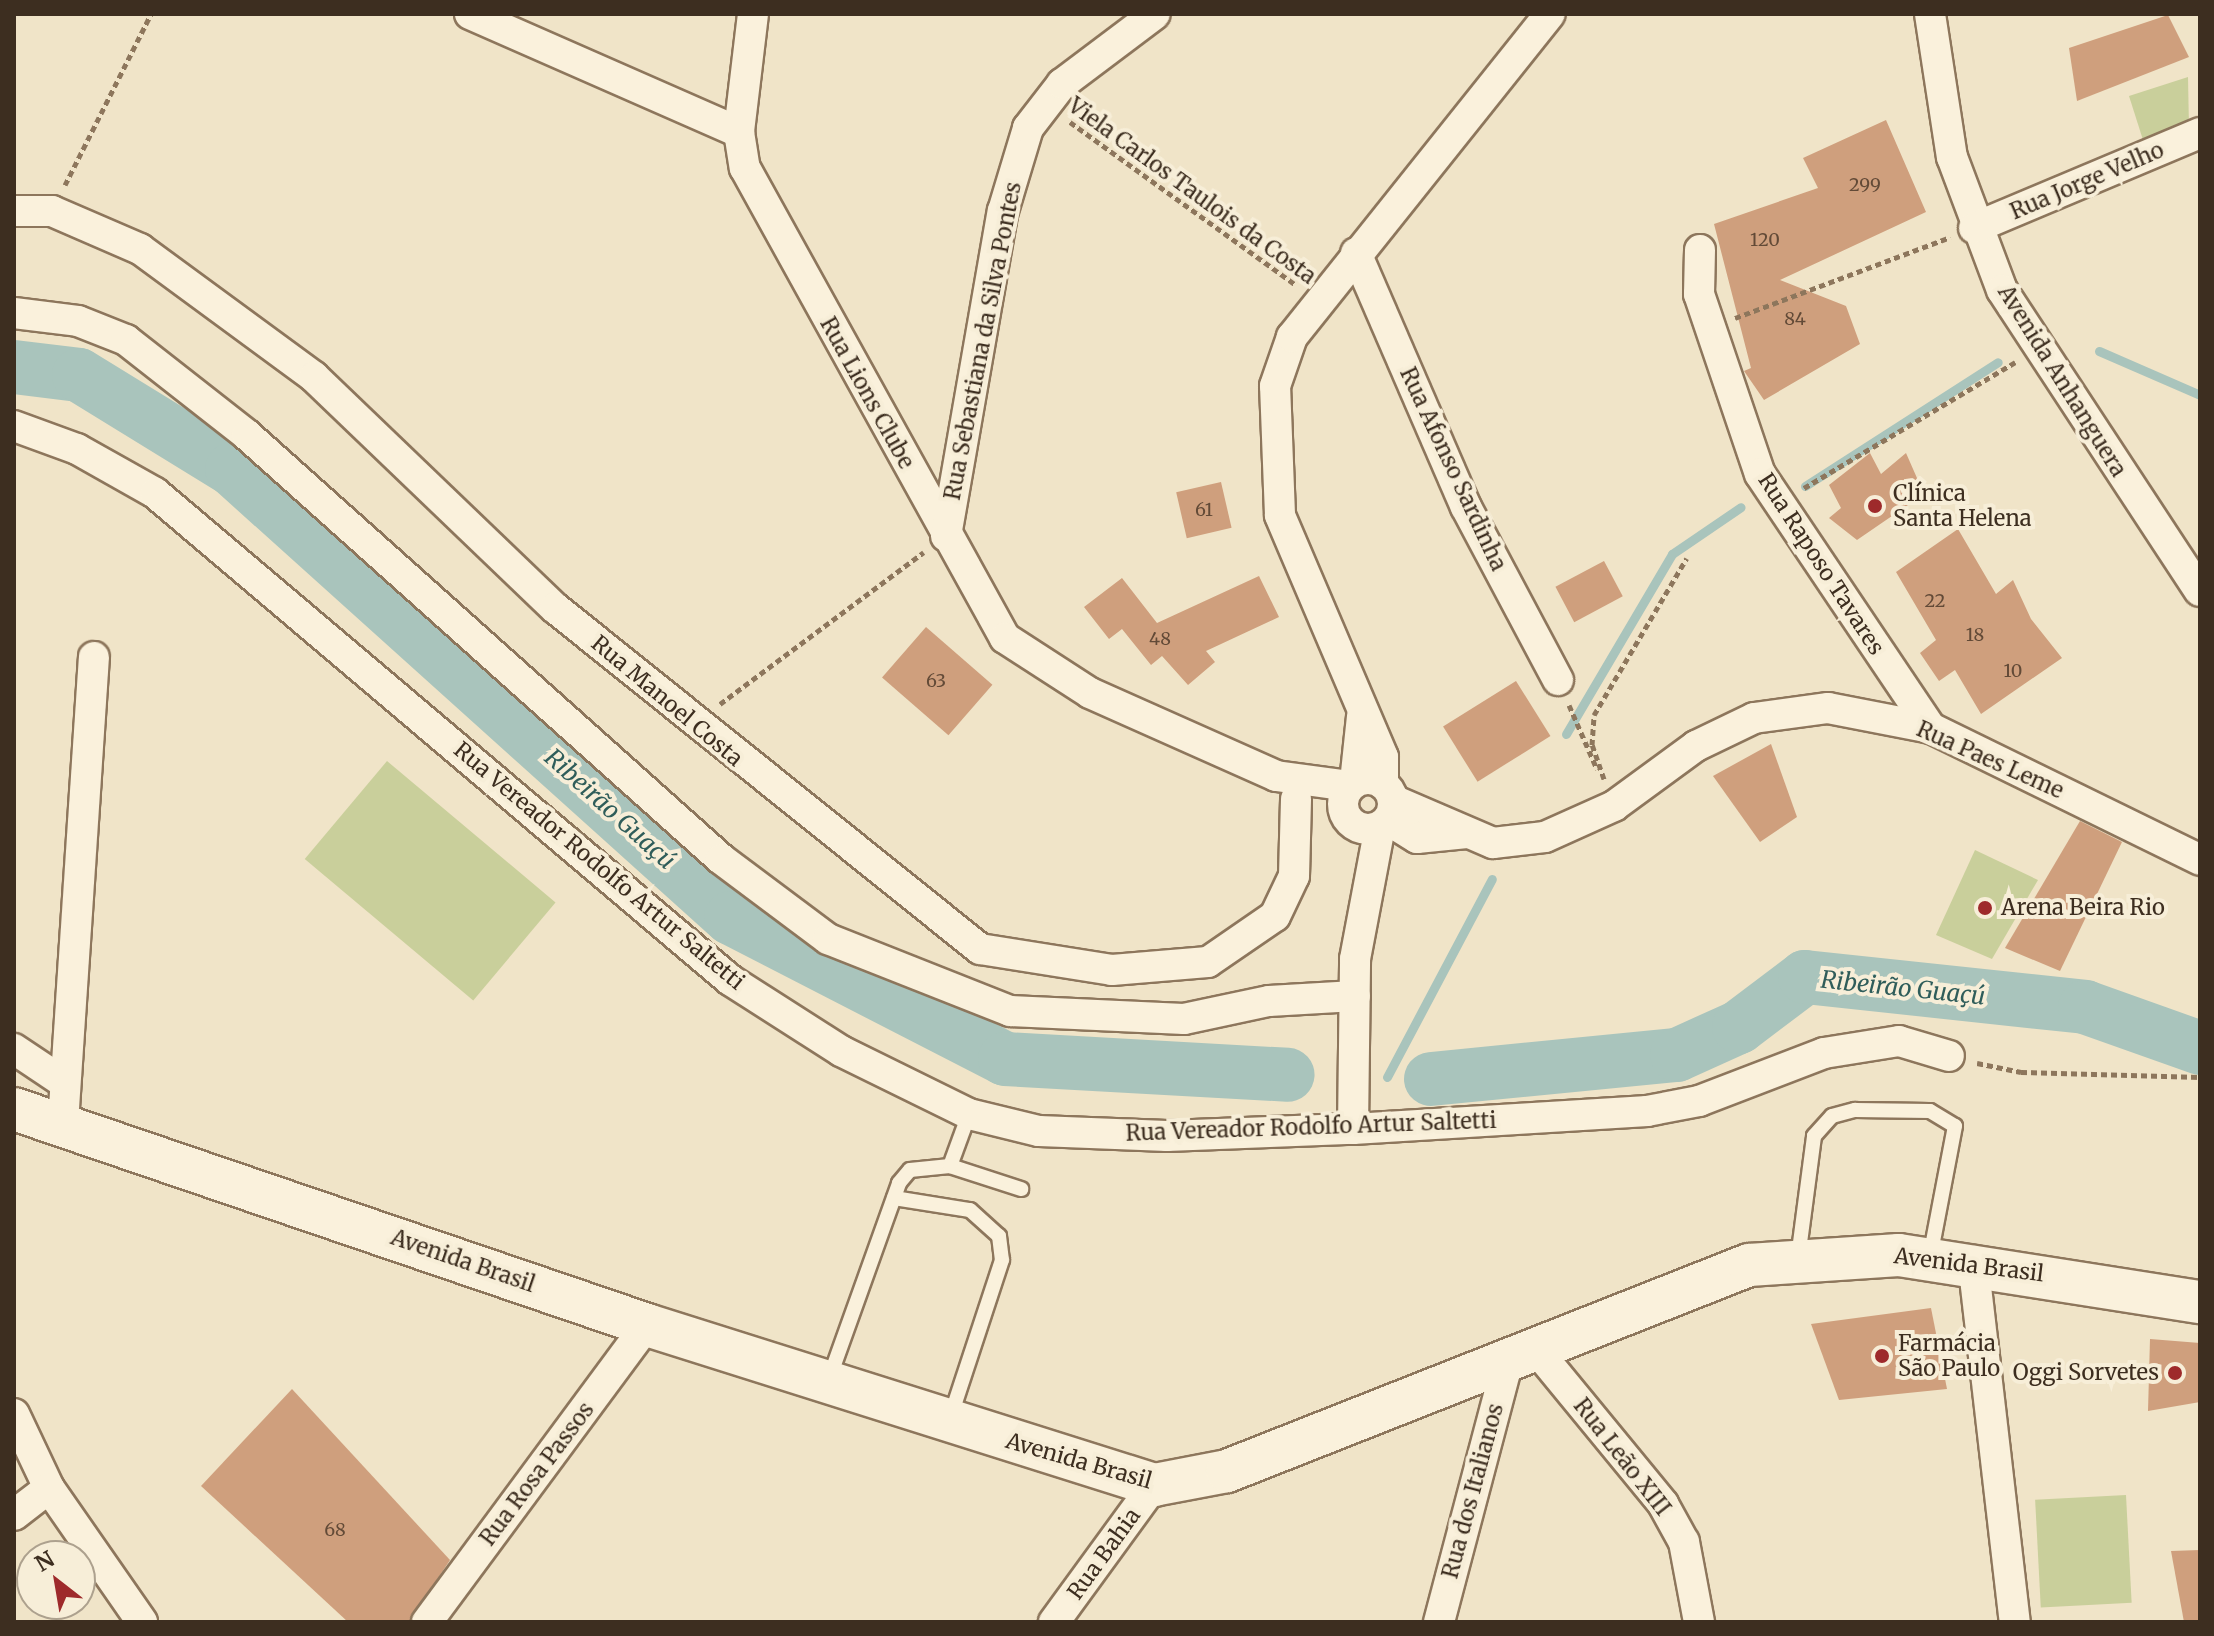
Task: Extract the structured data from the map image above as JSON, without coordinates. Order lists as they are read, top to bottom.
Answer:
{
  "streets": {
    "main road": ["Avenida Brasil"],
    "street": [
      "Rua Jorge Velho",
      "Rua Sebastiana da Silva Pontes",
      "Avenida Anhanguera",
      "Rua Lions Clube",
      "Rua Afonso Sardinha",
      "Rua Raposo Tavares",
      "Rua Manoel Costa",
      "Rua Paes Leme",
      "Rua Vereador Rodolfo Artur Saltetti",
      "Rua Leão XIII",
      "Rua Rosa Passos",
      "Rua dos Italianos",
      "Rua Bahia"
    ],
    "path": ["Viela Carlos Taulois da Costa"]
  },
  "crossings": [
    ["Rua Jorge Velho", "Avenida Anhanguera"],
    ["Viela Carlos Taulois da Costa", "Rua Sebastiana da Silva Pontes"],
    ["Rua Sebastiana da Silva Pontes", "Rua Lions Clube"],
    ["Rua Lions Clube", "Rua Manoel Costa"],
    ["Rua Lions Clube", "Rua Paes Leme"],
    ["Rua Raposo Tavares", "Rua Paes Leme"],
    ["Avenida Brasil", "Rua Leão XIII"],
    ["Avenida Brasil", "Rua Rosa Passos"],
    ["Avenida Brasil", "Rua dos Italianos"],
    ["Avenida Brasil", "Rua Bahia"],
    ["Rua Leão XIII", "Rua dos Italianos"]
  ],
  "water": ["Ribeirão Guaçú"],
  "places": [
    "Clínica Santa Helena",
    "Arena Beira Rio",
    "Farmácia São Paulo",
    "Oggi Sorvetes"
  ],
  "house_numbers": [
    "299",
    "120",
    "84",
    "61",
    "22",
    "18",
    "48",
    "10",
    "63",
    "68"
  ],
  "north": "top left"
}
